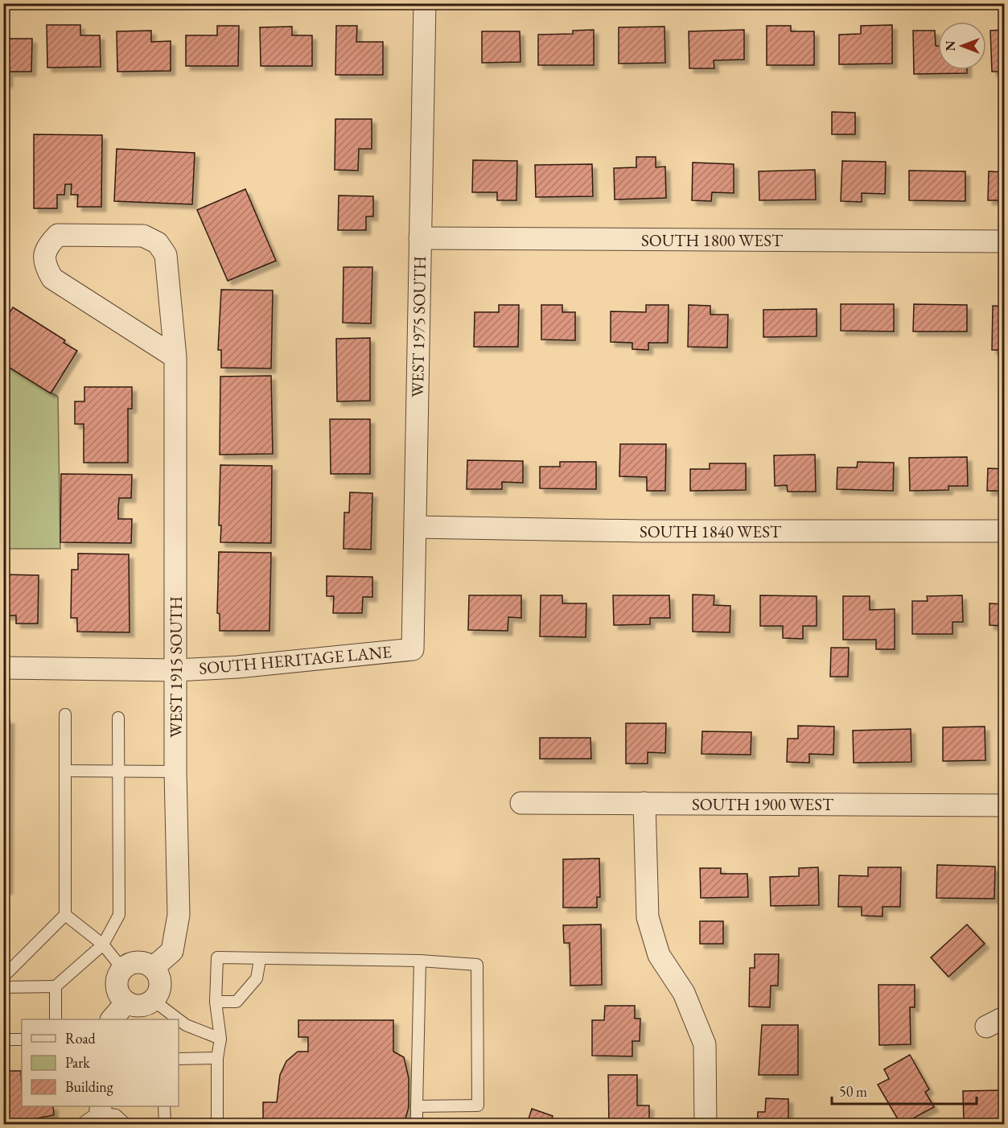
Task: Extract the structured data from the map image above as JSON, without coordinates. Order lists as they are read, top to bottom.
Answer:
{
  "streets": {
    "street": [
      "SOUTH 1800 WEST",
      "WEST 1975 SOUTH",
      "SOUTH 1840 WEST",
      "SOUTH HERITAGE LANE",
      "WEST 1915 SOUTH",
      "SOUTH 1900 WEST"
    ]
  },
  "crossings": [
    ["SOUTH 1800 WEST", "WEST 1975 SOUTH"],
    ["WEST 1975 SOUTH", "SOUTH 1840 WEST"],
    ["WEST 1975 SOUTH", "SOUTH HERITAGE LANE"],
    ["SOUTH HERITAGE LANE", "WEST 1915 SOUTH"]
  ],
  "legend": ["Road", "Park", "Building"],
  "scale_bar": "50 m",
  "north": "left"
}
